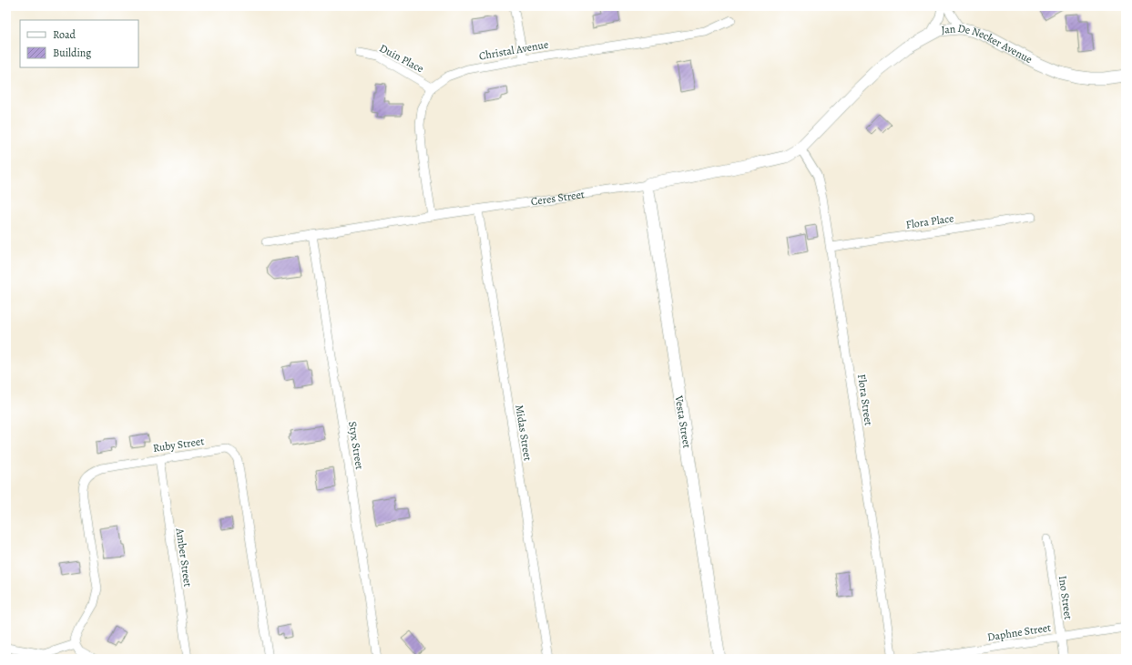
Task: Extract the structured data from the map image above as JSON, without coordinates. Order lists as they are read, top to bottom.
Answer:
{
  "streets": {
    "street": [
      "Jan De Necker Avenue",
      "Christal Avenue",
      "Duin Place",
      "Ceres Street",
      "Flora Place",
      "Flora Street",
      "Vesta Street",
      "Midas Street",
      "Ruby Street",
      "Styx Street",
      "Amber Street",
      "Ino Street",
      "Daphne Street"
    ]
  },
  "crossings": [
    ["Jan De Necker Avenue", "Ceres Street"],
    ["Jan De Necker Avenue", "Flora Street"],
    ["Christal Avenue", "Duin Place"],
    ["Ceres Street", "Flora Street"],
    ["Ceres Street", "Vesta Street"],
    ["Ceres Street", "Midas Street"],
    ["Ceres Street", "Styx Street"],
    ["Flora Place", "Flora Street"],
    ["Ruby Street", "Amber Street"],
    ["Ino Street", "Daphne Street"]
  ],
  "legend": ["Road", "Building"]
}
